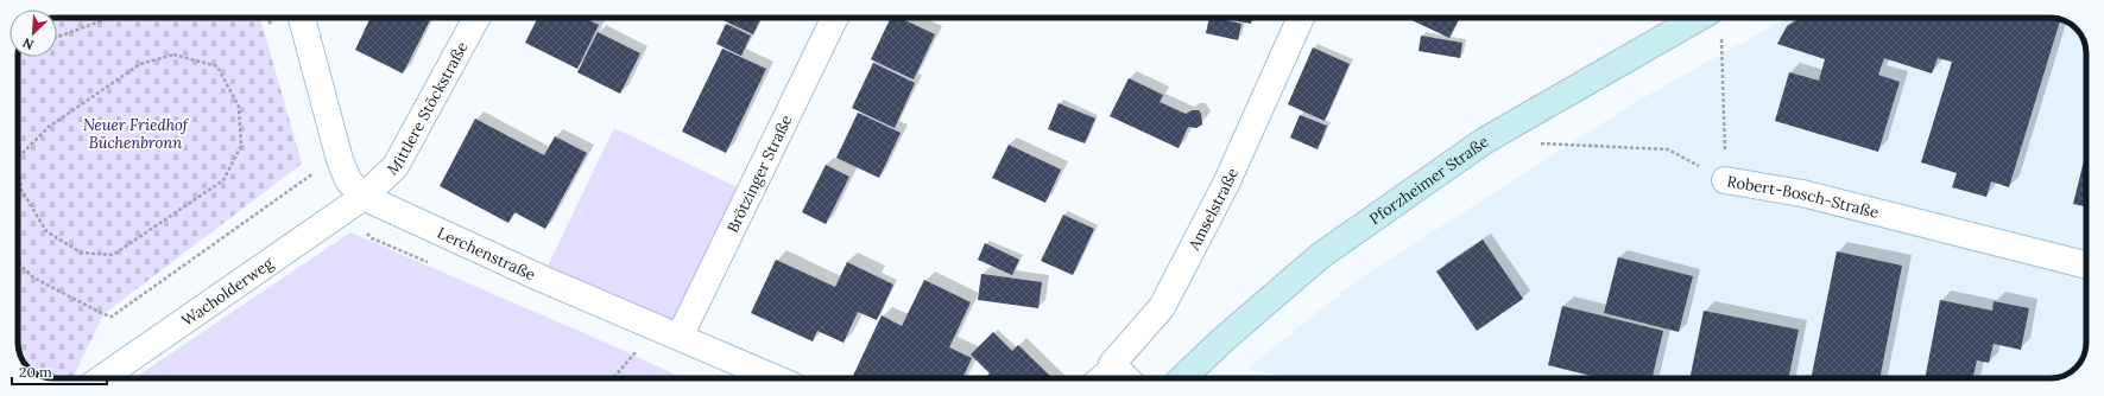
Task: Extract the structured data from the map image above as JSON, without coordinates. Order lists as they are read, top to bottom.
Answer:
{
  "streets": {
    "main road": ["Pforzheimer Straße"],
    "street": [
      "Mittlere Stöckstraße",
      "Brötzinger Straße",
      "Robert-Bosch-Straße",
      "Amselstraße",
      "Lerchenstraße",
      "Wacholderweg"
    ]
  },
  "crossings": [
    ["Mittlere Stöckstraße", "Lerchenstraße"],
    ["Mittlere Stöckstraße", "Wacholderweg"],
    ["Brötzinger Straße", "Lerchenstraße"],
    ["Lerchenstraße", "Wacholderweg"]
  ],
  "parks": ["Neuer Friedhof Büchenbronn"],
  "scale_bar": "20 m",
  "north": "bottom left"
}
